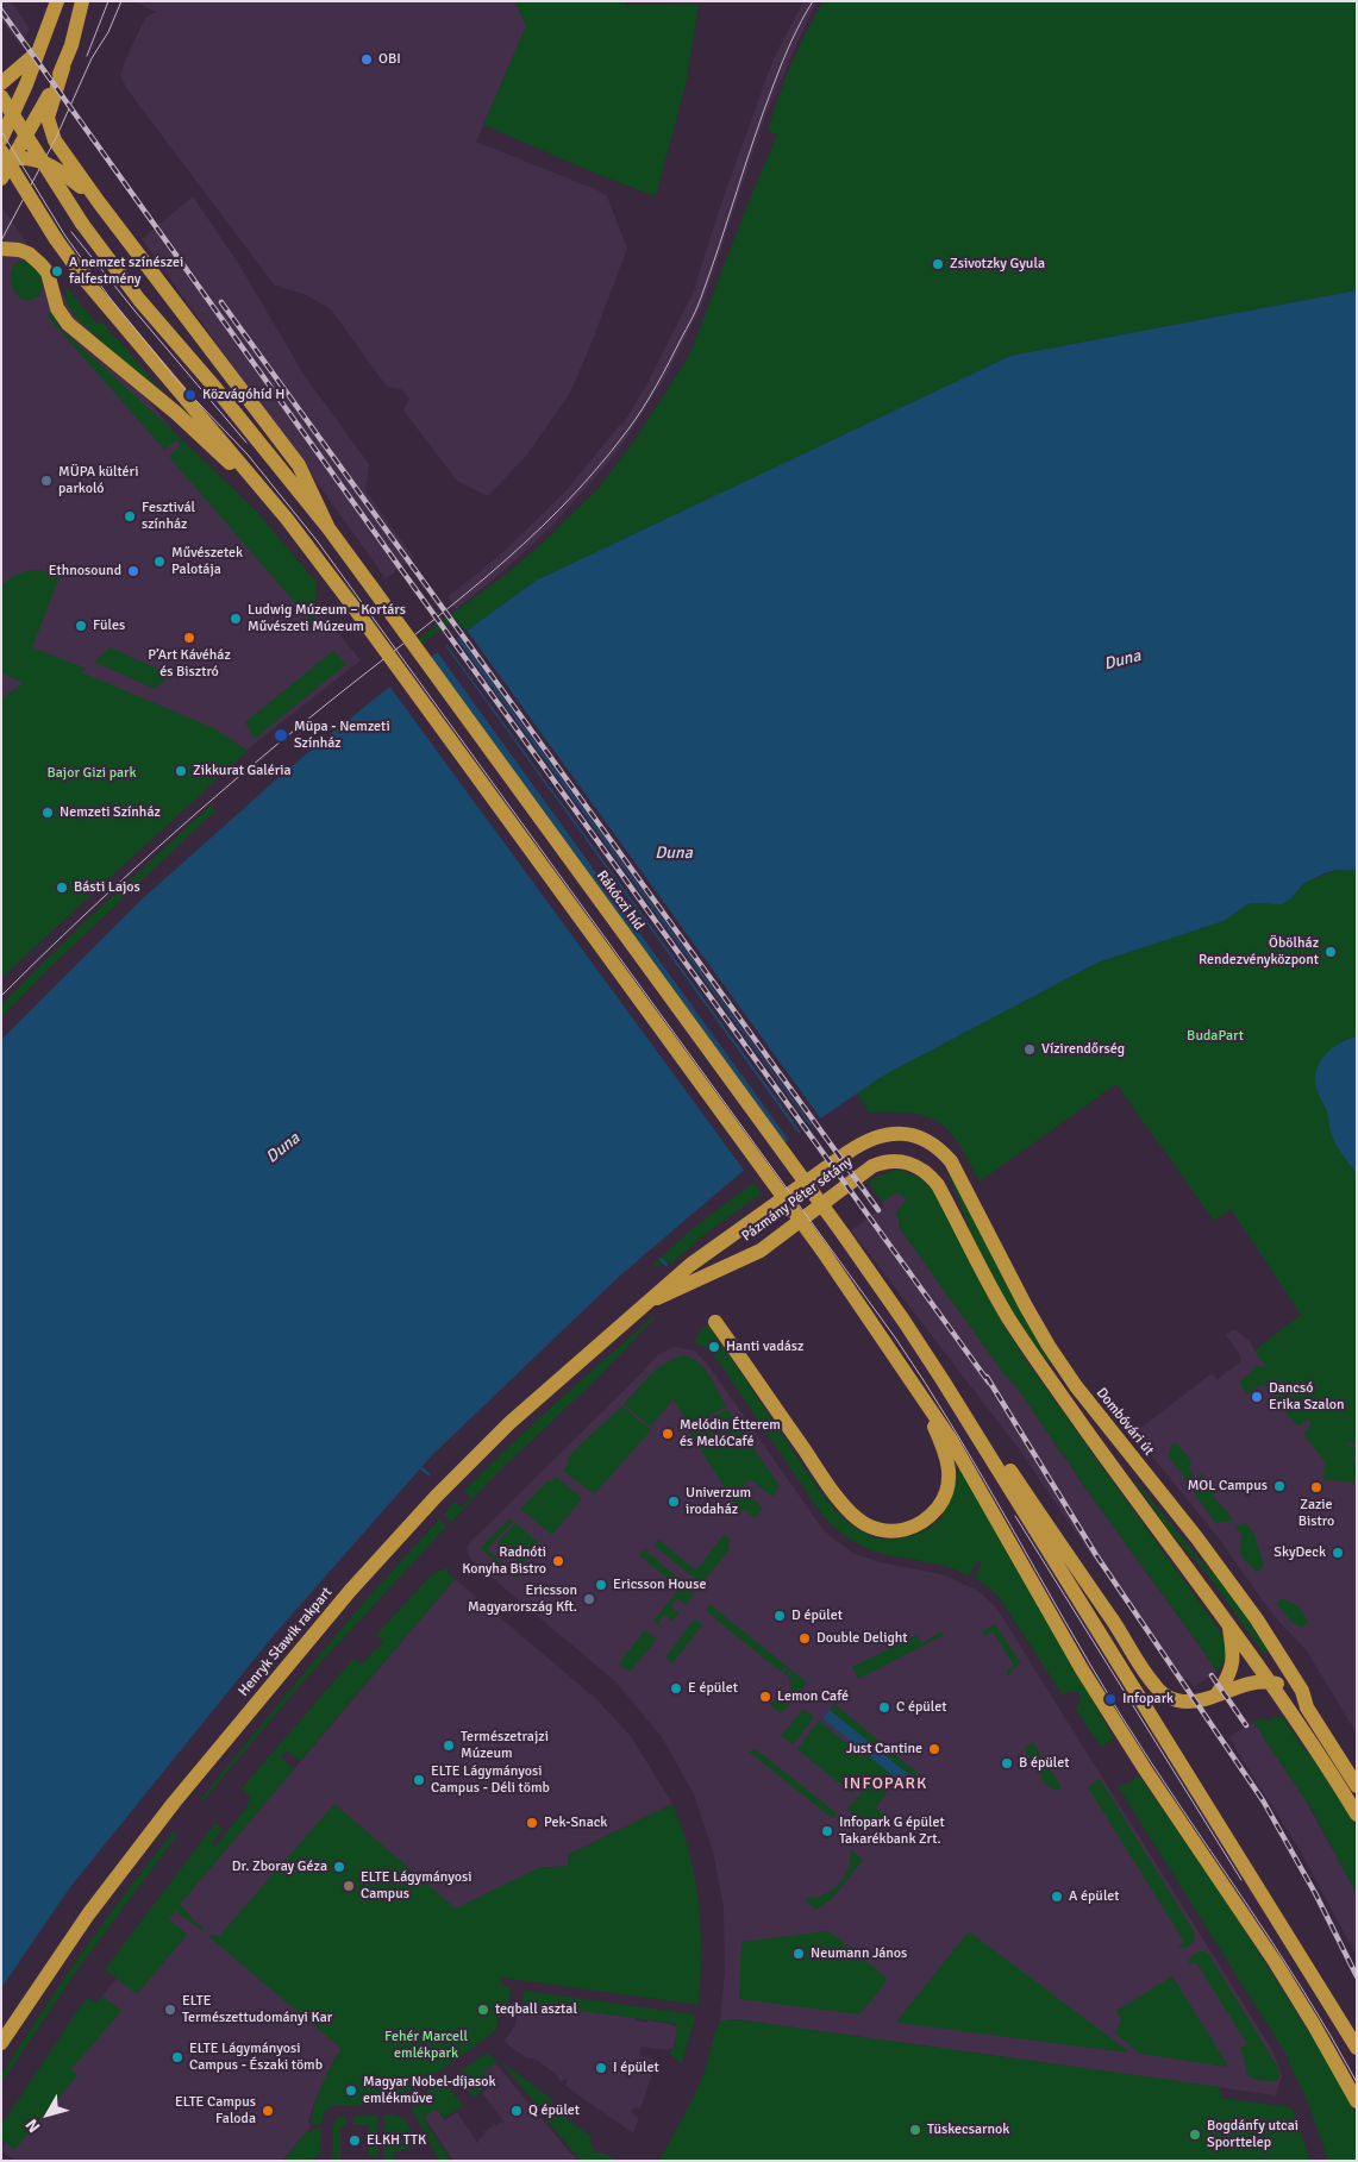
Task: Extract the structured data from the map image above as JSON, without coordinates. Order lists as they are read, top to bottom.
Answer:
{
  "streets": {
    "main road": [
      "Rákóczi híd",
      "Pázmány Péter sétány",
      "Dombóvári út",
      "Henryk Sławik rakpart"
    ]
  },
  "crossings": [
    ["Pázmány Péter sétány", "Dombóvári út"],
    ["Pázmány Péter sétány", "Henryk Sławik rakpart"]
  ],
  "districts": ["INFOPARK"],
  "water": ["Duna"],
  "parks": ["Bajor Gizi park", "BudaPart", "Fehér Marcell emlékpark"],
  "places": [
    "OBI",
    "Zsivotzky Gyula",
    "A nemzet színészei falfestmény",
    "Közvágóhíd H",
    "MÜPA kültéri parkoló",
    "Fesztivál színház",
    "Művészetek Palotája",
    "Ethnosound",
    "Ludwig Múzeum – Kortárs Művészeti Múzeum",
    "Füles",
    "P’Art Kávéház és Bisztró",
    "Müpa - Nemzeti Színház",
    "Zikkurat Galéria",
    "Nemzeti Színház",
    "Básti Lajos",
    "Öbölház Rendezvényközpont",
    "Vízirendőrség",
    "Hanti vadász",
    "Dancsó Erika Szalon",
    "Melódin Étterem és MelóCafé",
    "MOL Campus",
    "Zazie Bistro",
    "Univerzum irodaház",
    "SkyDeck",
    "Radnóti Konyha Bistro",
    "Ericsson House",
    "Ericsson Magyarország Kft.",
    "D épület",
    "Double Delight",
    "E épület",
    "Lemon Café",
    "Infopark",
    "C épület",
    "Természetrajzi Múzeum",
    "Just Cantine",
    "B épület",
    "ELTE Lágymányosi Campus - Déli tömb",
    "Pek-Snack",
    "Infopark G épület Takarékbank Zrt.",
    "Dr. Zboray Géza",
    "ELTE Lágymányosi Campus",
    "A épület",
    "Neumann János",
    "ELTE Természettudományi Kar",
    "teqball asztal",
    "ELTE Lágymányosi Campus - Északi tömb",
    "I épület",
    "Magyar Nobel-díjasok emlékműve",
    "ELTE Campus Faloda",
    "Q épület",
    "Tüskecsarnok",
    "Bogdánfy utcai Sporttelep",
    "ELKH TTK"
  ],
  "north": "bottom left"
}
